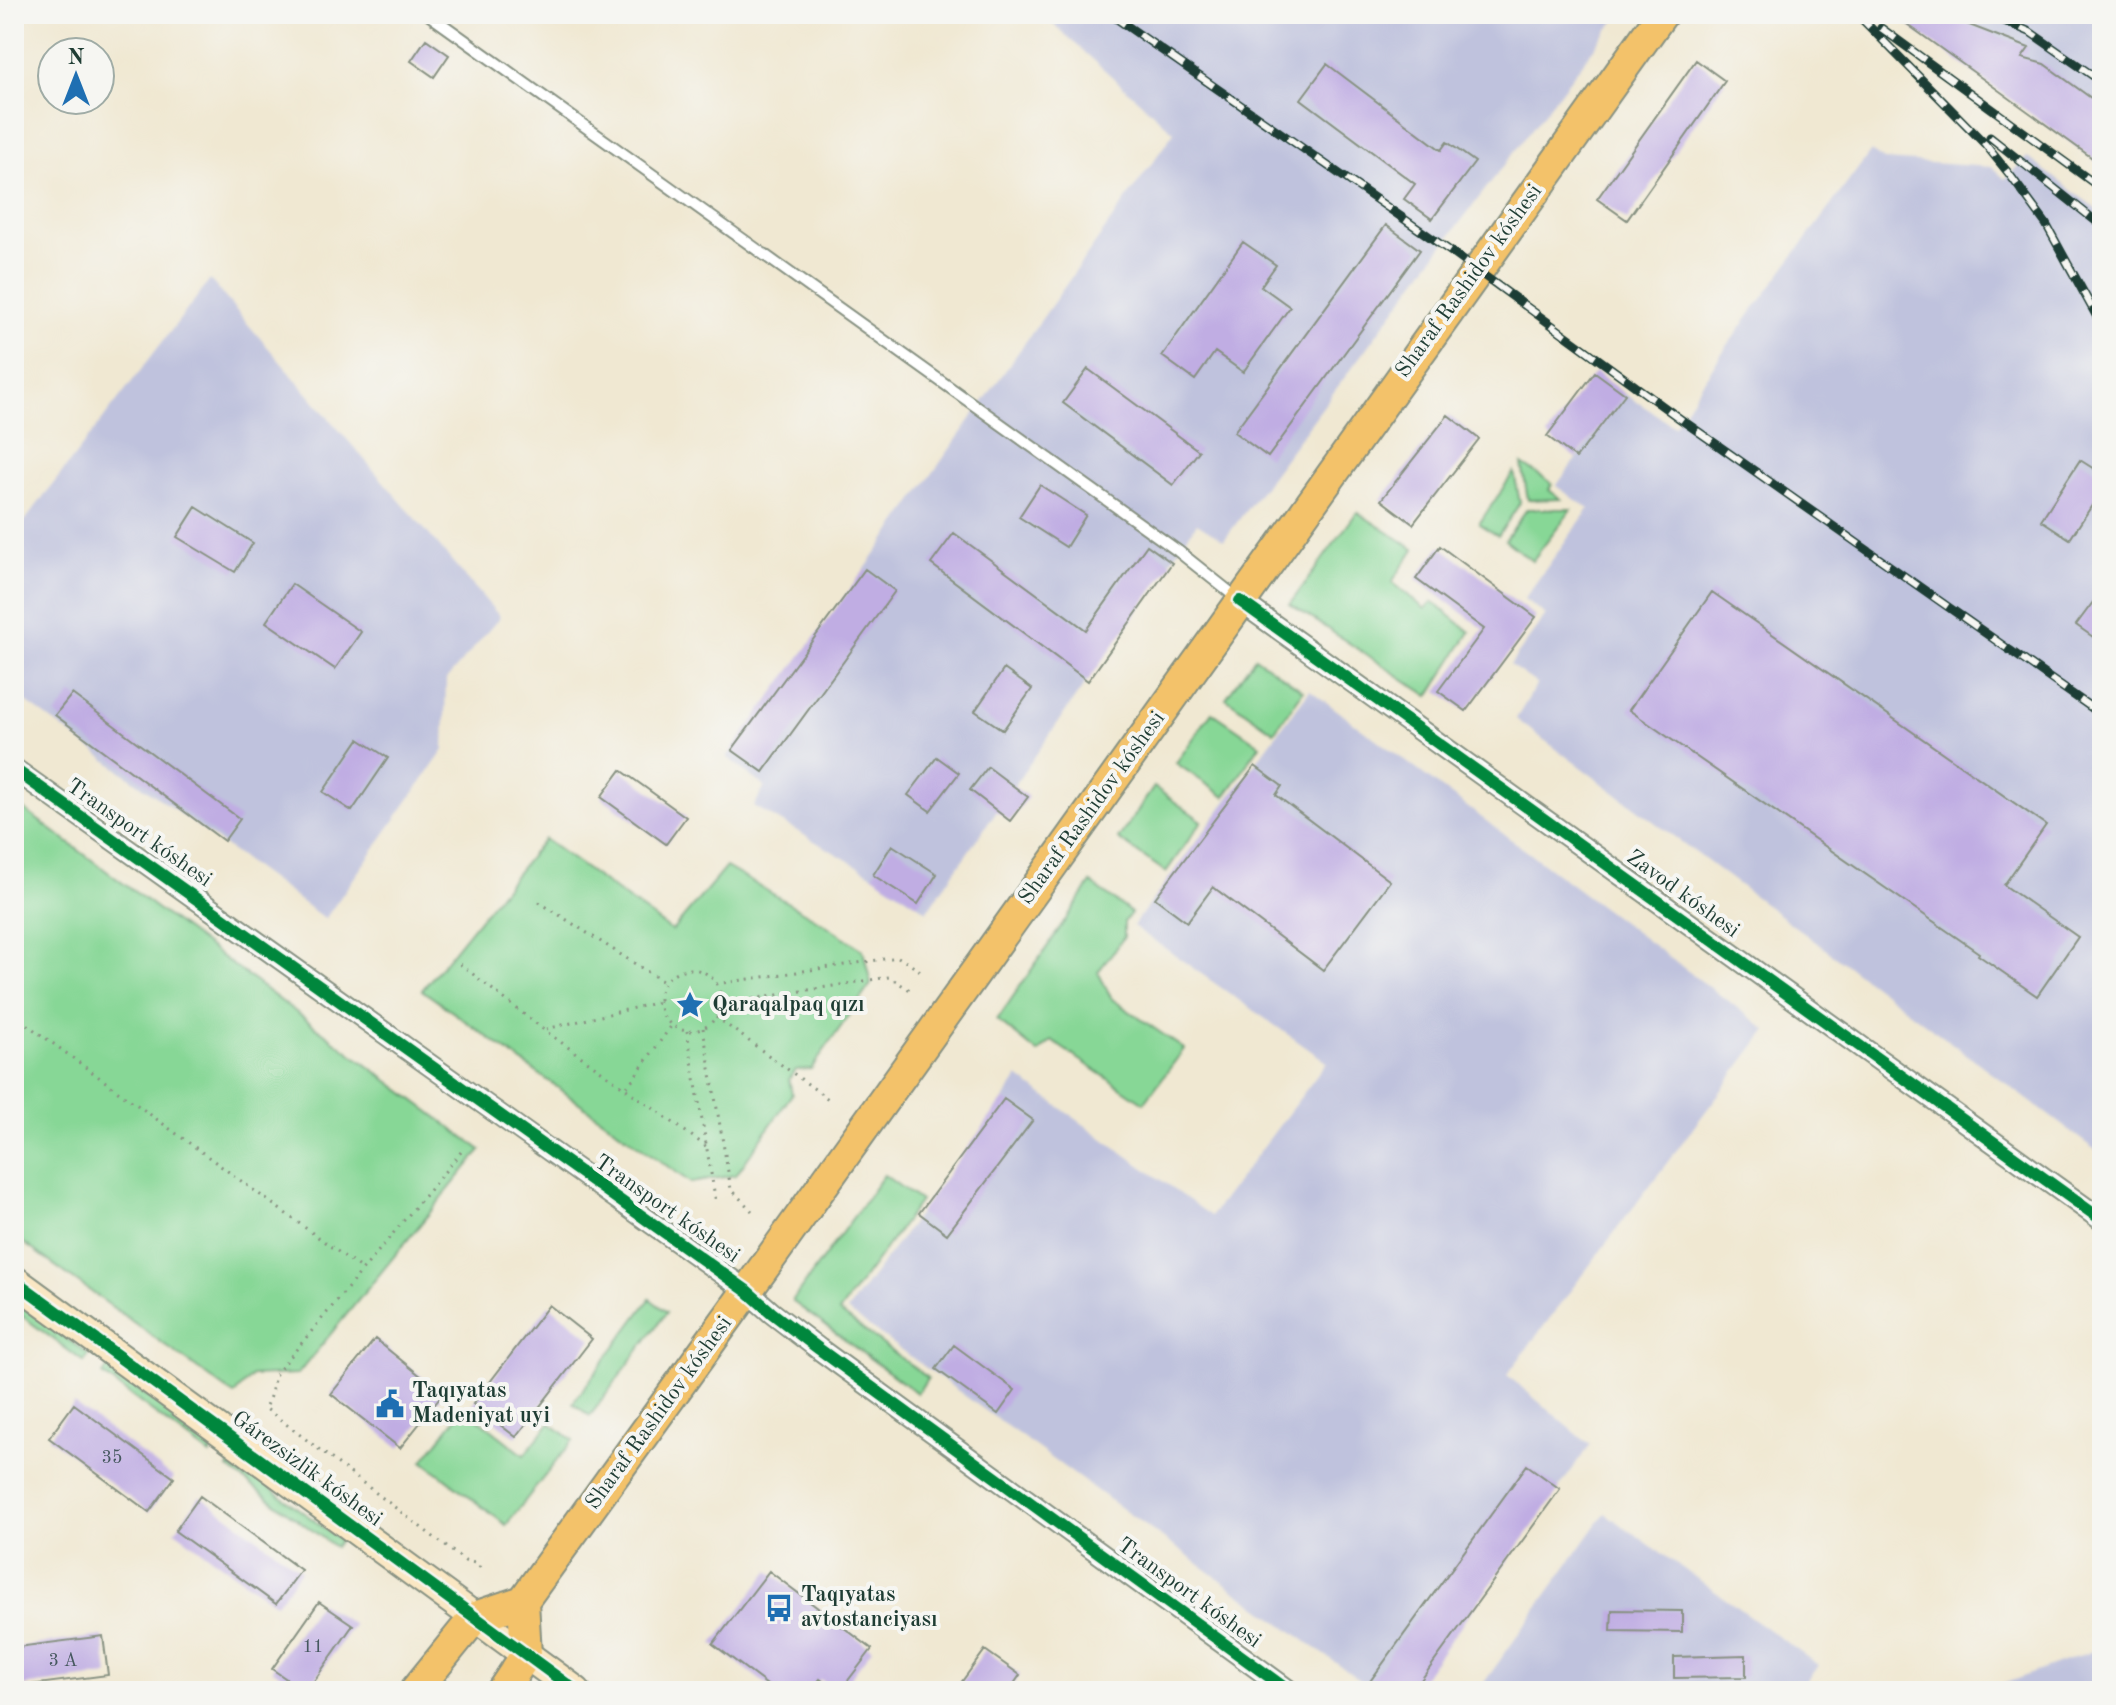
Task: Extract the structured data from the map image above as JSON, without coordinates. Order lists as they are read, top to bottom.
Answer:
{
  "streets": {
    "main road": ["Sharaf Rashidov kóshesi"],
    "street": ["Transport kóshesi", "Zavod kóshesi", "Gárezsizlik kóshesi"]
  },
  "crossings": [
    ["Sharaf Rashidov kóshesi", "Transport kóshesi"],
    ["Sharaf Rashidov kóshesi", "Zavod kóshesi"]
  ],
  "places": {
    "place": ["Qaraqalpaq qızı"],
    "public building": ["Taqıyatas Madeniyat uyi"],
    "bus stop": ["Taqıyatas avtostanciyası"]
  },
  "house_numbers": ["35", "11", "3 А"],
  "north": "top"
}
